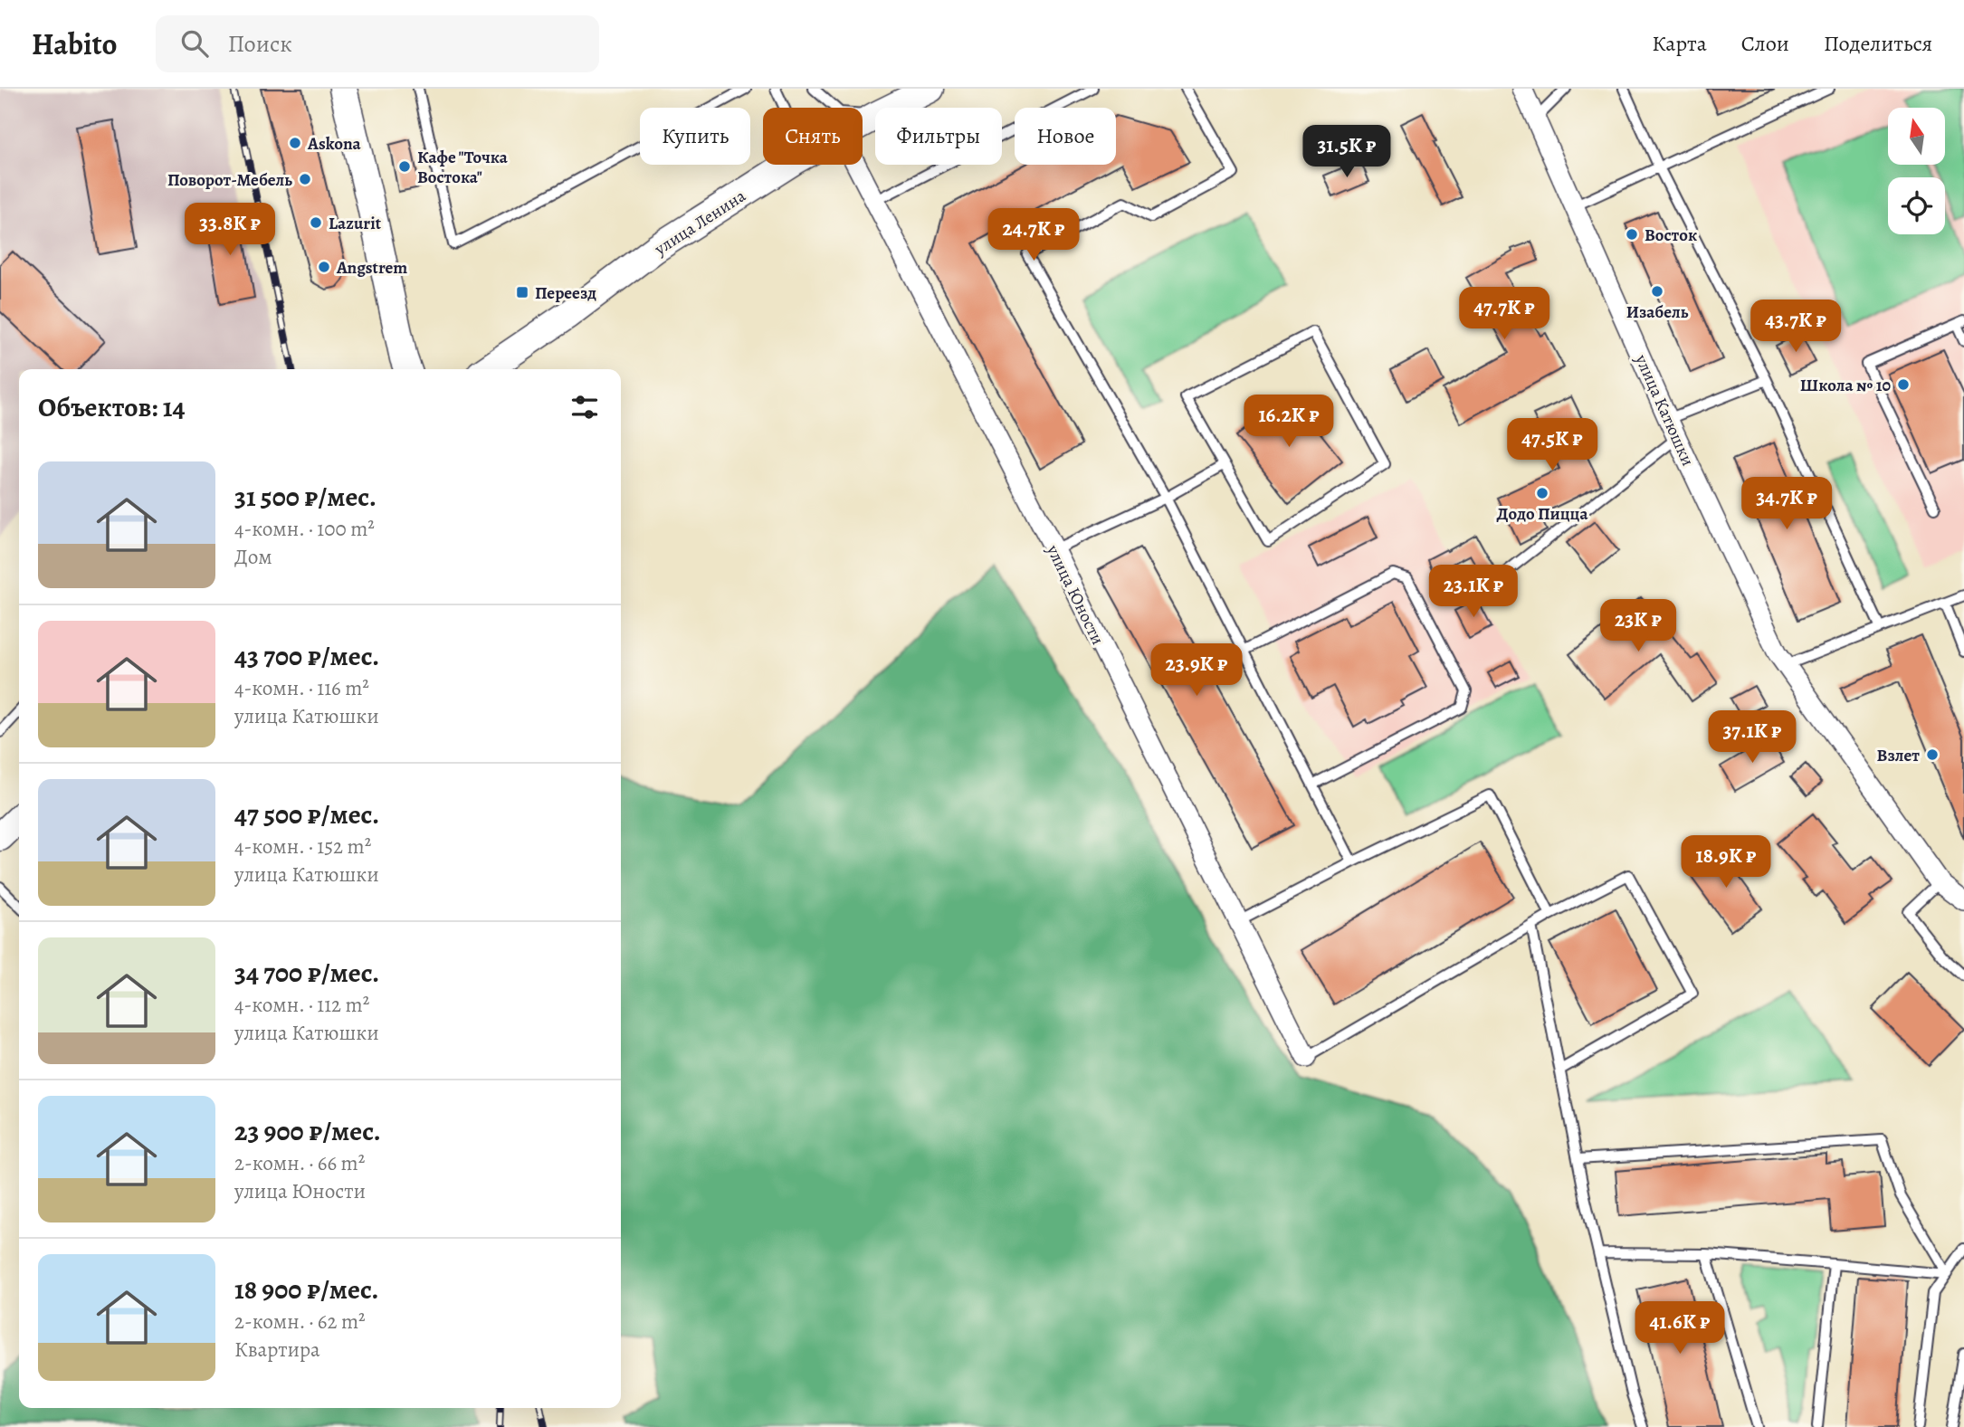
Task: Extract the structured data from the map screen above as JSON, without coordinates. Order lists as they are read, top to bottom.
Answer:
{
  "streets": {
    "main road": ["улица Ленина"],
    "street": ["улица Катюшки", "улица Юности"]
  },
  "places": {
    "other": [
      "Askona",
      "Кафе \"Точка Востока\"",
      "Поворот-Мебель",
      "Lazurit",
      "Восток",
      "Angstrem",
      "Изабель",
      "Школа № 10",
      "Додо Пицца",
      "Взлет"
    ],
    "transit": ["Переезд"]
  },
  "north": "top",
  "page": {
    "header": "Habito",
    "search": "Поиск",
    "nav": ["Карта", "Слои", "Поделиться"],
    "chip": [
      "Купить",
      "Снять",
      "Фильтры",
      "Новое"
    ],
    "price": [
      "31.5K ₽",
      "33.8K ₽",
      "24.7K ₽",
      "47.7K ₽",
      "43.7K ₽",
      "16.2K ₽",
      "47.5K ₽",
      "34.7K ₽",
      "23.1K ₽",
      "23K ₽",
      "23.9K ₽",
      "37.1K ₽",
      "18.9K ₽",
      "41.6K ₽"
    ],
    "heading": "Объектов: 14",
    "list": [
      {
        "name": "31 500 ₽/мес.",
        "note": "4-комн. · 100 m² · Дом"
      },
      {
        "name": "43 700 ₽/мес.",
        "note": "4-комн. · 116 m² · улица Катюшки"
      },
      {
        "name": "47 500 ₽/мес.",
        "note": "4-комн. · 152 m² · улица Катюшки"
      },
      {
        "name": "34 700 ₽/мес.",
        "note": "4-комн. · 112 m² · улица Катюшки"
      },
      {
        "name": "23 900 ₽/мес.",
        "note": "2-комн. · 66 m² · улица Юности"
      },
      {
        "name": "18 900 ₽/мес.",
        "note": "2-комн. · 62 m² · Квартира"
      }
    ]
  }
}
